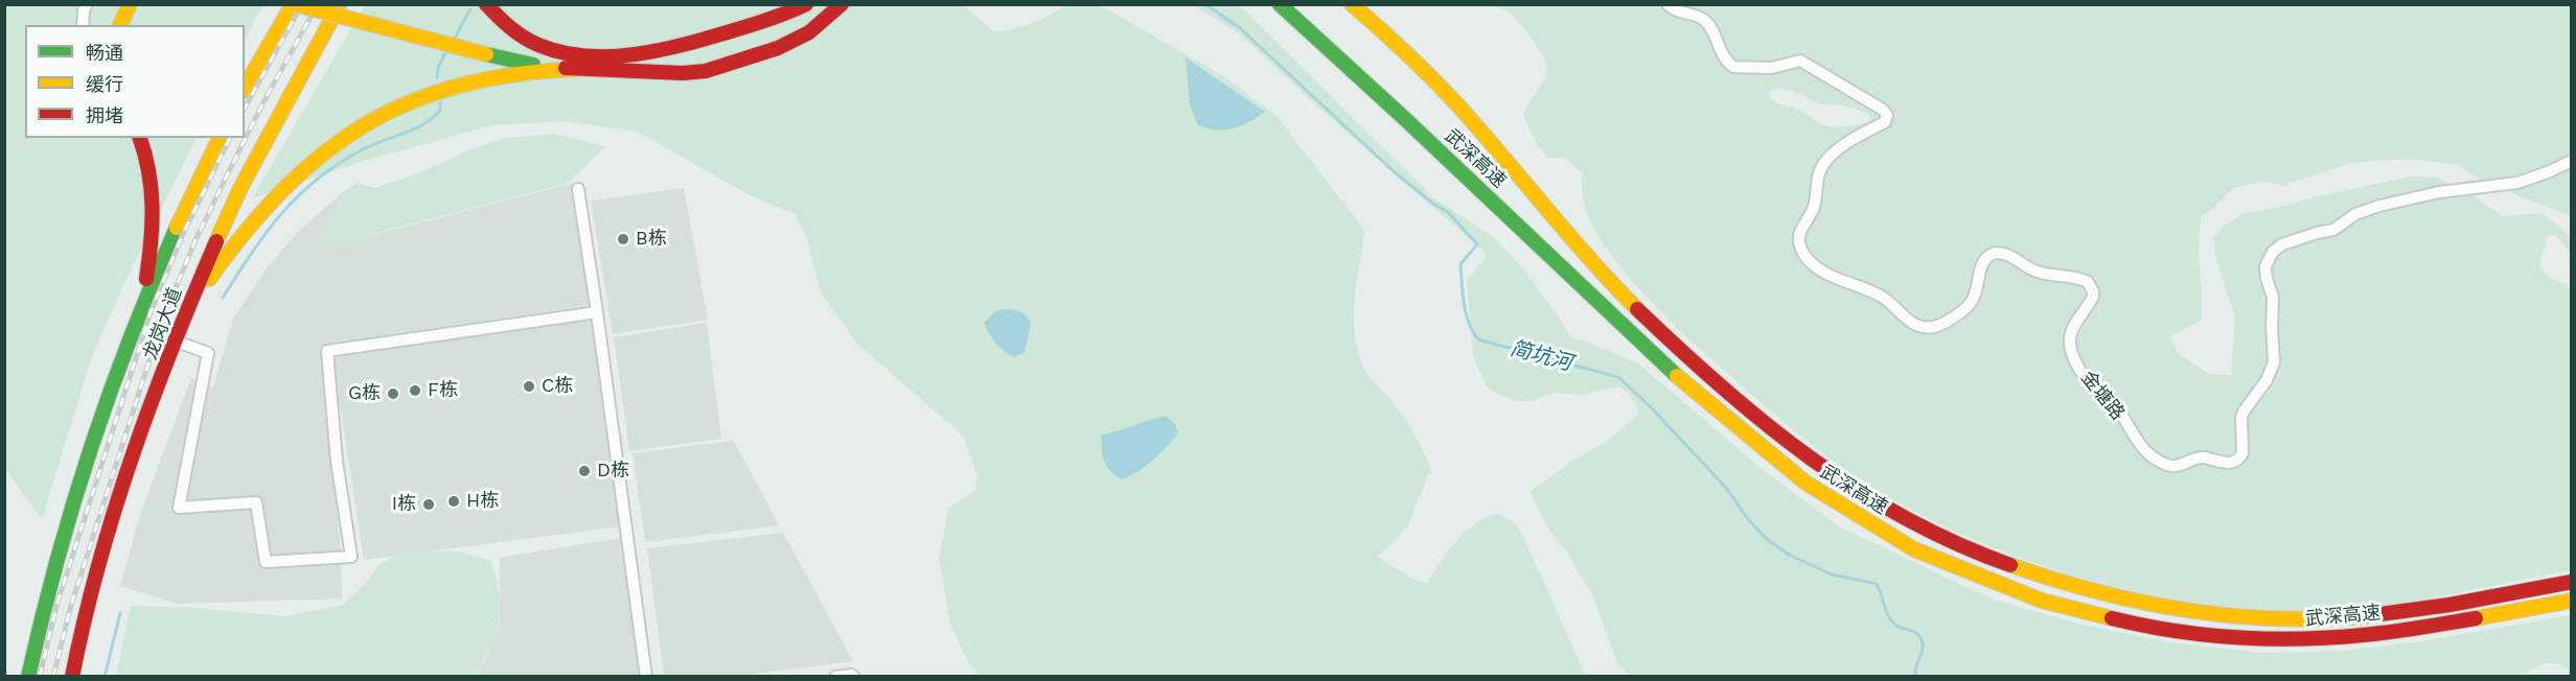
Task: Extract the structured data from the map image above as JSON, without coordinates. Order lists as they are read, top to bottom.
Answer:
{
  "streets": {
    "highway": ["武深高速", "龙岗大道"],
    "street": ["金塘路"]
  },
  "water": ["简坑河"],
  "places": [
    "B栋",
    "C栋",
    "F栋",
    "G栋",
    "D栋",
    "H栋",
    "I栋"
  ],
  "legend": ["畅通", "缓行", "拥堵"]
}
